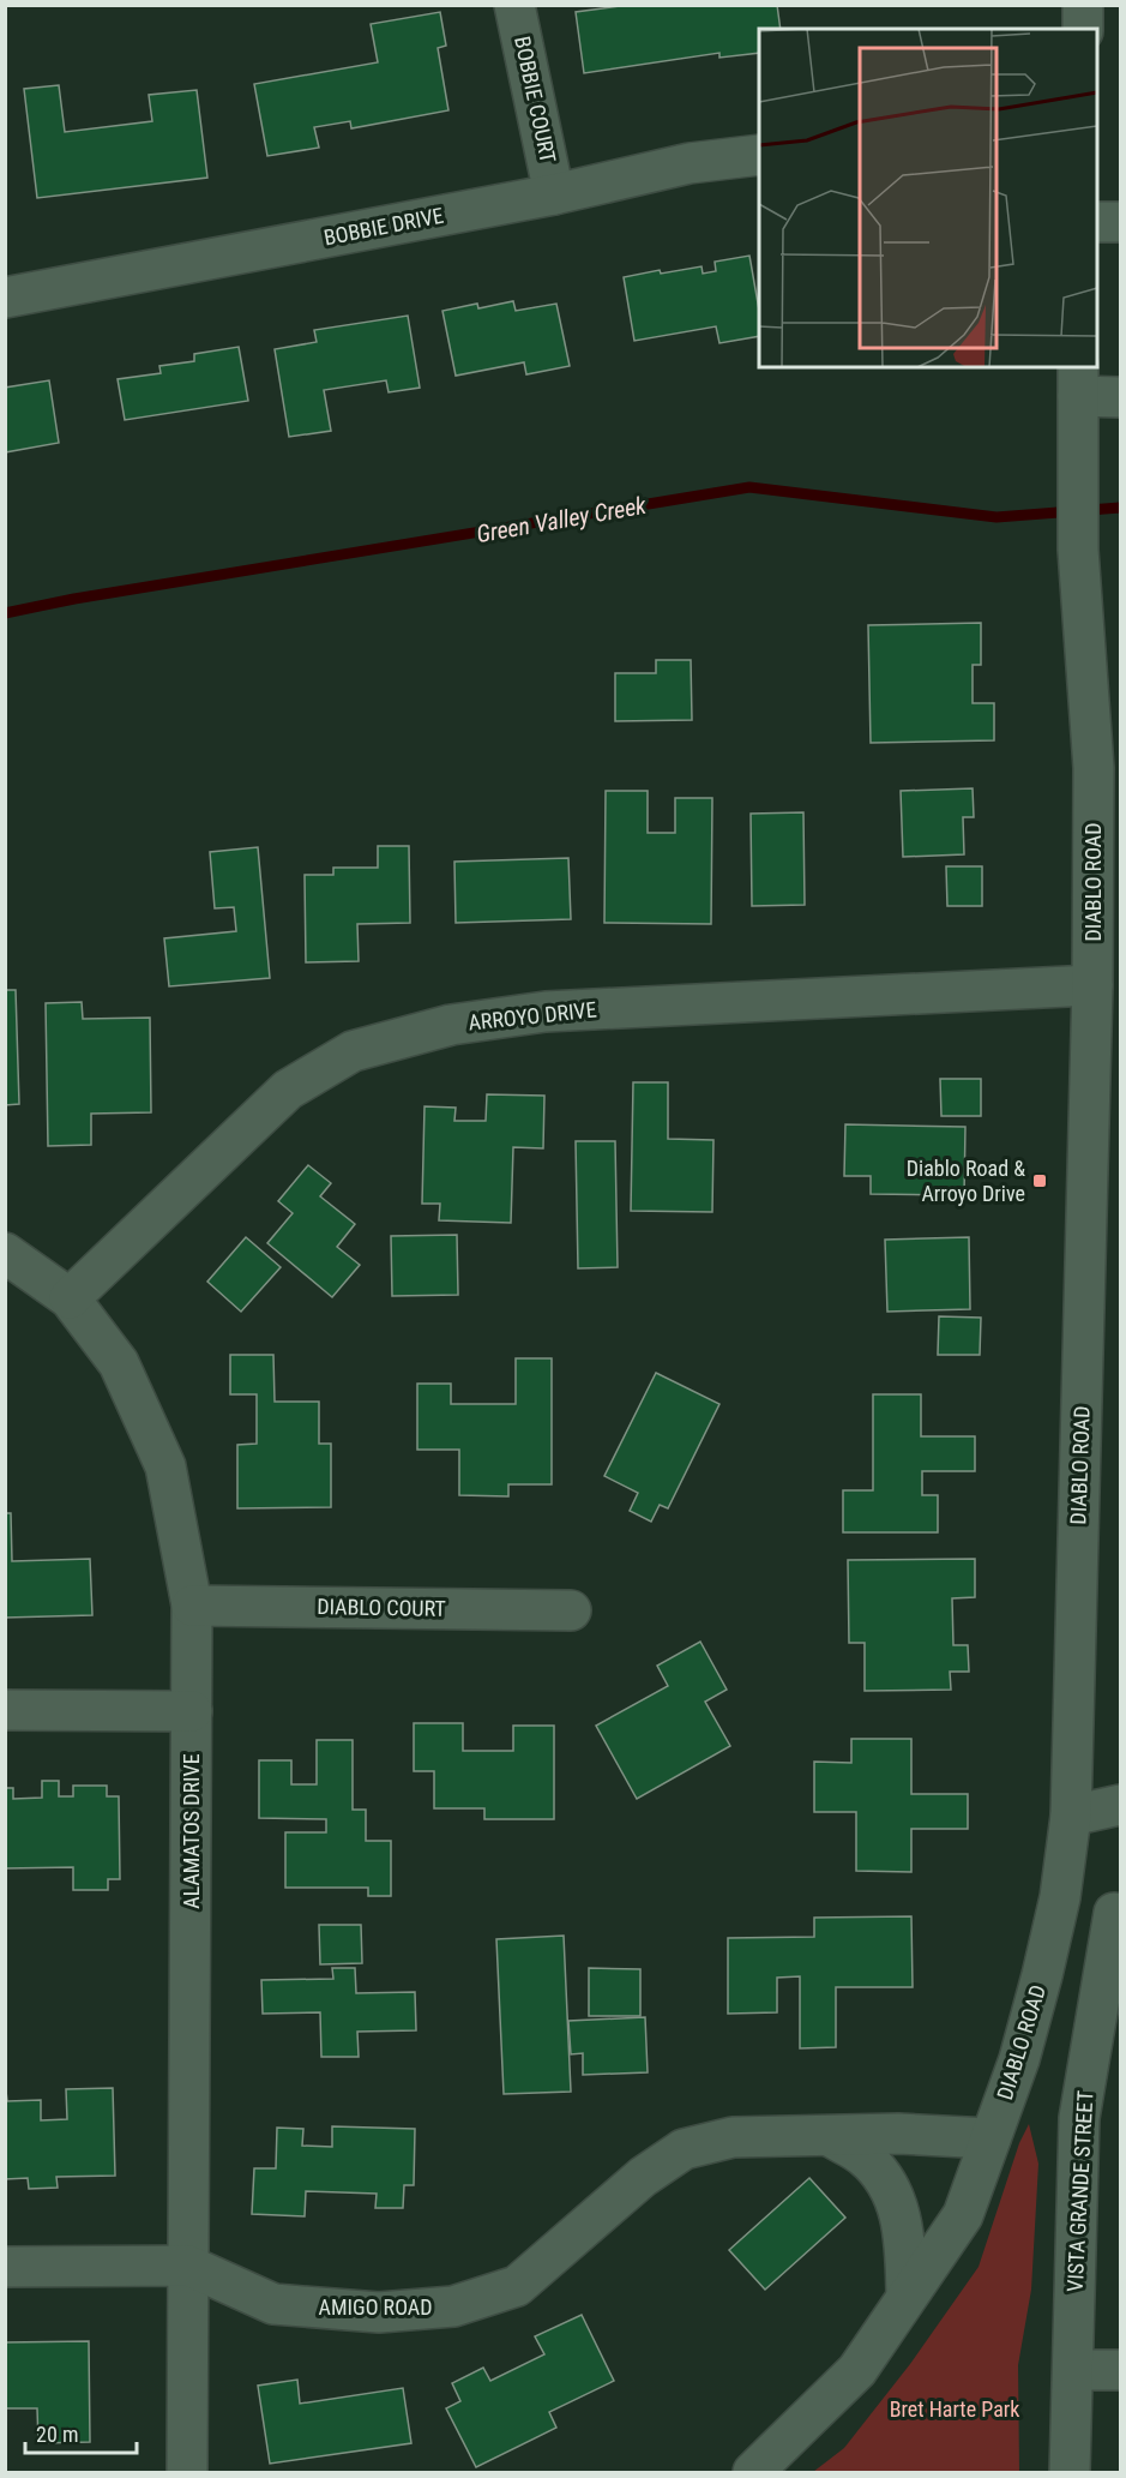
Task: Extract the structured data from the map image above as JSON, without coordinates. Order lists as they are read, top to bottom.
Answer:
{
  "streets": {
    "street": [
      "BOBBIE COURT",
      "BOBBIE DRIVE",
      "DIABLO ROAD",
      "ARROYO DRIVE",
      "DIABLO COURT",
      "ALAMATOS DRIVE",
      "VISTA GRANDE STREET",
      "AMIGO ROAD"
    ]
  },
  "crossings": [
    ["BOBBIE COURT", "BOBBIE DRIVE"],
    ["DIABLO ROAD", "ARROYO DRIVE"],
    ["DIABLO ROAD", "AMIGO ROAD"],
    ["ARROYO DRIVE", "ALAMATOS DRIVE"],
    ["DIABLO COURT", "ALAMATOS DRIVE"],
    ["ALAMATOS DRIVE", "AMIGO ROAD"]
  ],
  "water": ["Green Valley Creek"],
  "parks": ["Bret Harte Park"],
  "places": {
    "transit": ["Diablo Road & Arroyo Drive"]
  },
  "scale_bar": "20 m"
}
